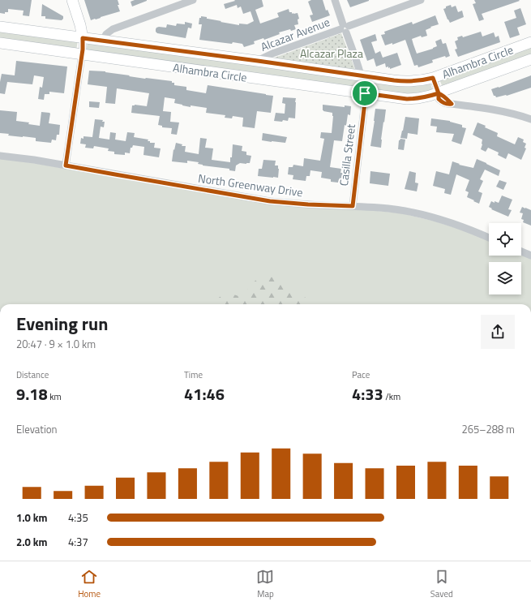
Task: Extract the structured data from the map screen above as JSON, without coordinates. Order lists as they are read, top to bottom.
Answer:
{
  "streets": {
    "street": [
      "Alcazar Avenue",
      "Alhambra Circle",
      "Casilla Street",
      "North Greenway Drive"
    ]
  },
  "crossings": [
    ["Alcazar Avenue", "Alhambra Circle"],
    ["Alcazar Avenue", "Casilla Street"],
    ["Alhambra Circle", "Casilla Street"],
    ["Casilla Street", "North Greenway Drive"]
  ],
  "parks": ["Alcazar Plaza"],
  "page": {
    "heading": ["Evening run", "20:47 · 9 × 1.0 km"],
    "stats": [
      ["Distance", "9.18 km"],
      ["Time", "41:46"],
      ["Pace", "4:33 /km"]
    ],
    "chart": ["Elevation", "265–288 m"],
    "list": [
      {
        "name": "1.0 km",
        "note": "4:35"
      },
      {
        "name": "2.0 km",
        "note": "4:37"
      }
    ],
    "tabs": ["Home", "Map", "Saved"]
  }
}
